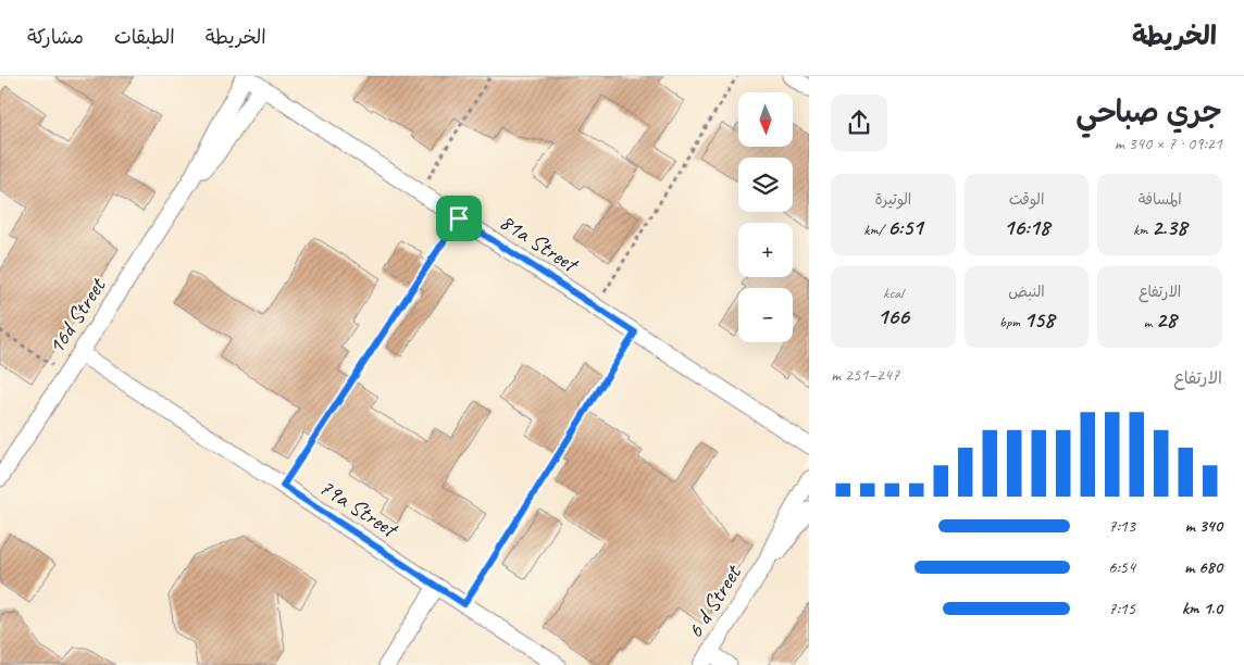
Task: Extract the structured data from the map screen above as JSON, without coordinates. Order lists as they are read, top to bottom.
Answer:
{
  "streets": {
    "street": [
      "81a Street",
      "16d Street",
      "79a Street",
      "6 d Street"
    ]
  },
  "crossings": [
    ["81a Street", "16d Street"],
    ["16d Street", "79a Street"]
  ],
  "north": "bottom",
  "page": {
    "header": "الخريطة",
    "nav": ["الخريطة", "الطبقات", "مشاركة"],
    "heading": ["جري صباحي", "09:21 · 7 × 340 m"],
    "map_buttons": ["+", "−"],
    "stats": [
      ["المسافة", "2.38 km"],
      ["الوقت", "16:18"],
      ["الوتيرة", "6:51 /km"],
      ["الارتفاع", "28 m"],
      ["النبض", "158 bpm"],
      ["kcal", "166"]
    ],
    "chart": ["الارتفاع", "247–251 m"],
    "list": [
      {
        "name": "340 m",
        "note": "7:13"
      },
      {
        "name": "680 m",
        "note": "6:54"
      },
      {
        "name": "1.0 km",
        "note": "7:15"
      }
    ]
  }
}
